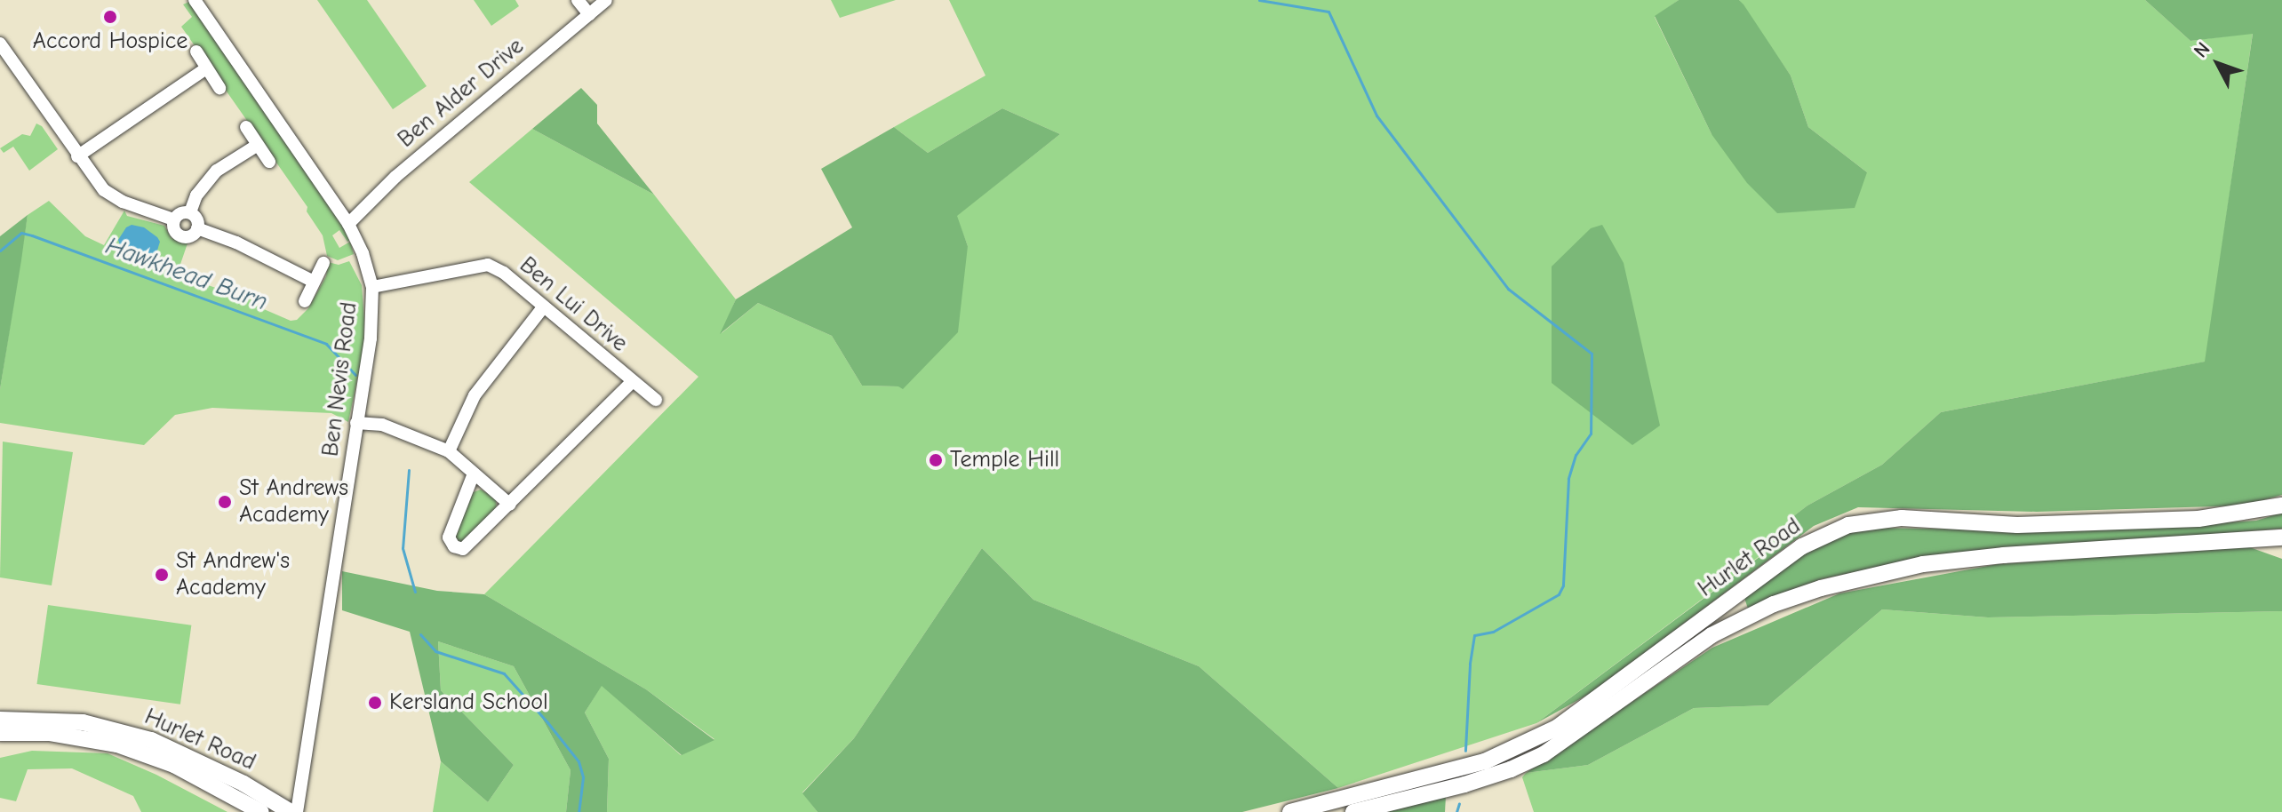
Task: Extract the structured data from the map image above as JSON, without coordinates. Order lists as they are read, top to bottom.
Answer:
{
  "streets": {
    "main road": ["Hurlet Road"],
    "street": ["Ben Alder Drive", "Ben Lui Drive", "Ben Nevis Road"]
  },
  "crossings": [
    ["Ben Alder Drive", "Ben Nevis Road"],
    ["Ben Lui Drive", "Ben Nevis Road"]
  ],
  "water": ["Hawkhead Burn"],
  "places": [
    "Accord Hospice",
    "Temple Hill",
    "St Andrews Academy",
    "St Andrew's Academy",
    "Kersland School"
  ],
  "north": "top left"
}
